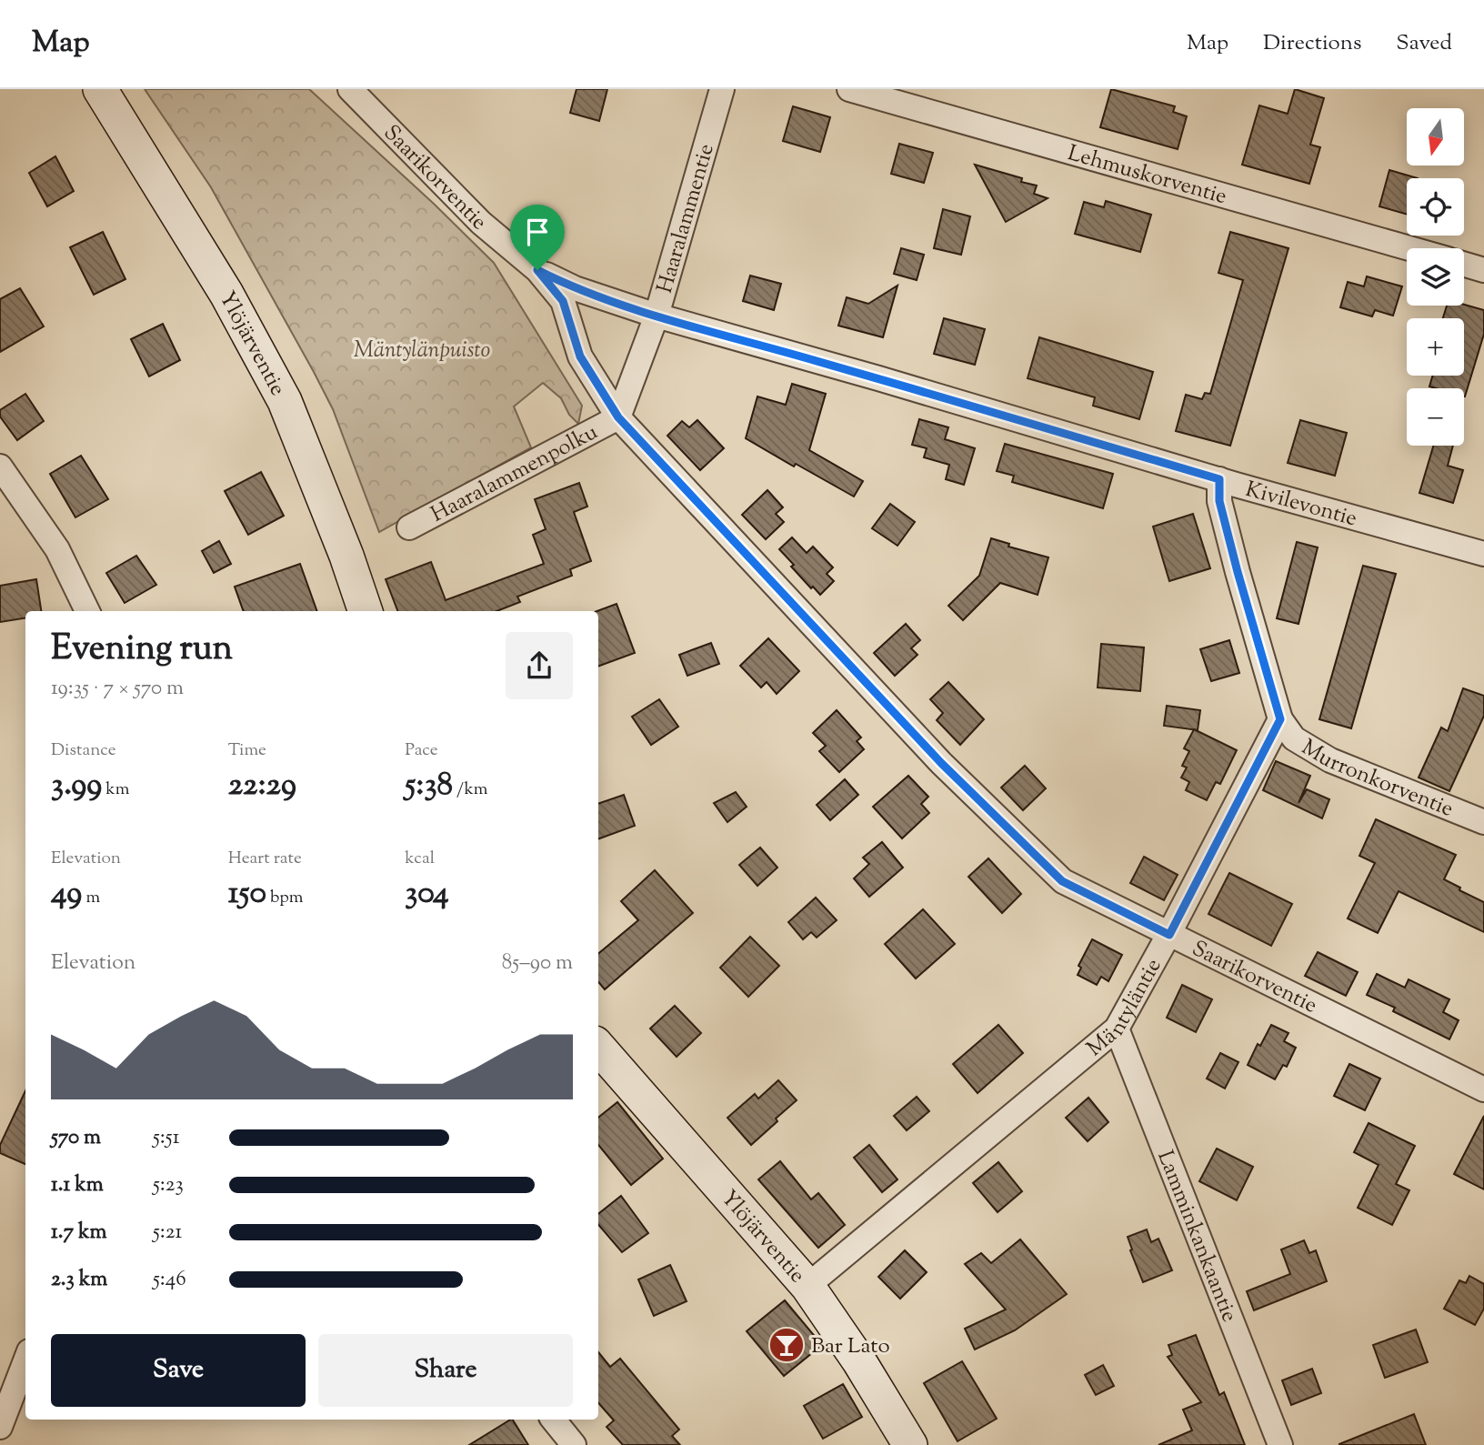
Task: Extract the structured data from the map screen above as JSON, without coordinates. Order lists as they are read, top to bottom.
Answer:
{
  "streets": {
    "main road": ["Ylöjärventie"],
    "street": [
      "Lehmuskorventie",
      "Saarikorventie",
      "Haaralammentie",
      "Haaralammenpolku",
      "Kivilevontie",
      "Murronkorventie",
      "Mäntyläntie",
      "Lamminkankaantie"
    ]
  },
  "crossings": [
    ["Saarikorventie", "Haaralammentie"],
    ["Saarikorventie", "Haaralammenpolku"],
    ["Saarikorventie", "Kivilevontie"],
    ["Saarikorventie", "Mäntyläntie"],
    ["Haaralammentie", "Haaralammenpolku"],
    ["Haaralammentie", "Kivilevontie"],
    ["Ylöjärventie", "Mäntyläntie"],
    ["Murronkorventie", "Mäntyläntie"],
    ["Mäntyläntie", "Lamminkankaantie"]
  ],
  "parks": ["Mäntylänpuisto"],
  "places": {
    "bar": ["Bar Lato"]
  },
  "north": "bottom",
  "page": {
    "header": "Map",
    "nav": ["Map", "Directions", "Saved"],
    "map_buttons": ["+", "−"],
    "heading": ["Evening run", "19:35 · 7 × 570 m"],
    "stats": [
      ["Distance", "3.99 km"],
      ["Time", "22:29"],
      ["Pace", "5:38 /km"],
      ["Elevation", "49 m"],
      ["Heart rate", "150 bpm"],
      ["kcal", "304"]
    ],
    "chart": ["Elevation", "85–90 m"],
    "list": [
      {
        "name": "570 m",
        "note": "5:51"
      },
      {
        "name": "1.1 km",
        "note": "5:23"
      },
      {
        "name": "1.7 km",
        "note": "5:21"
      },
      {
        "name": "2.3 km",
        "note": "5:46"
      }
    ],
    "buttons": ["Save", "Share"]
  }
}
